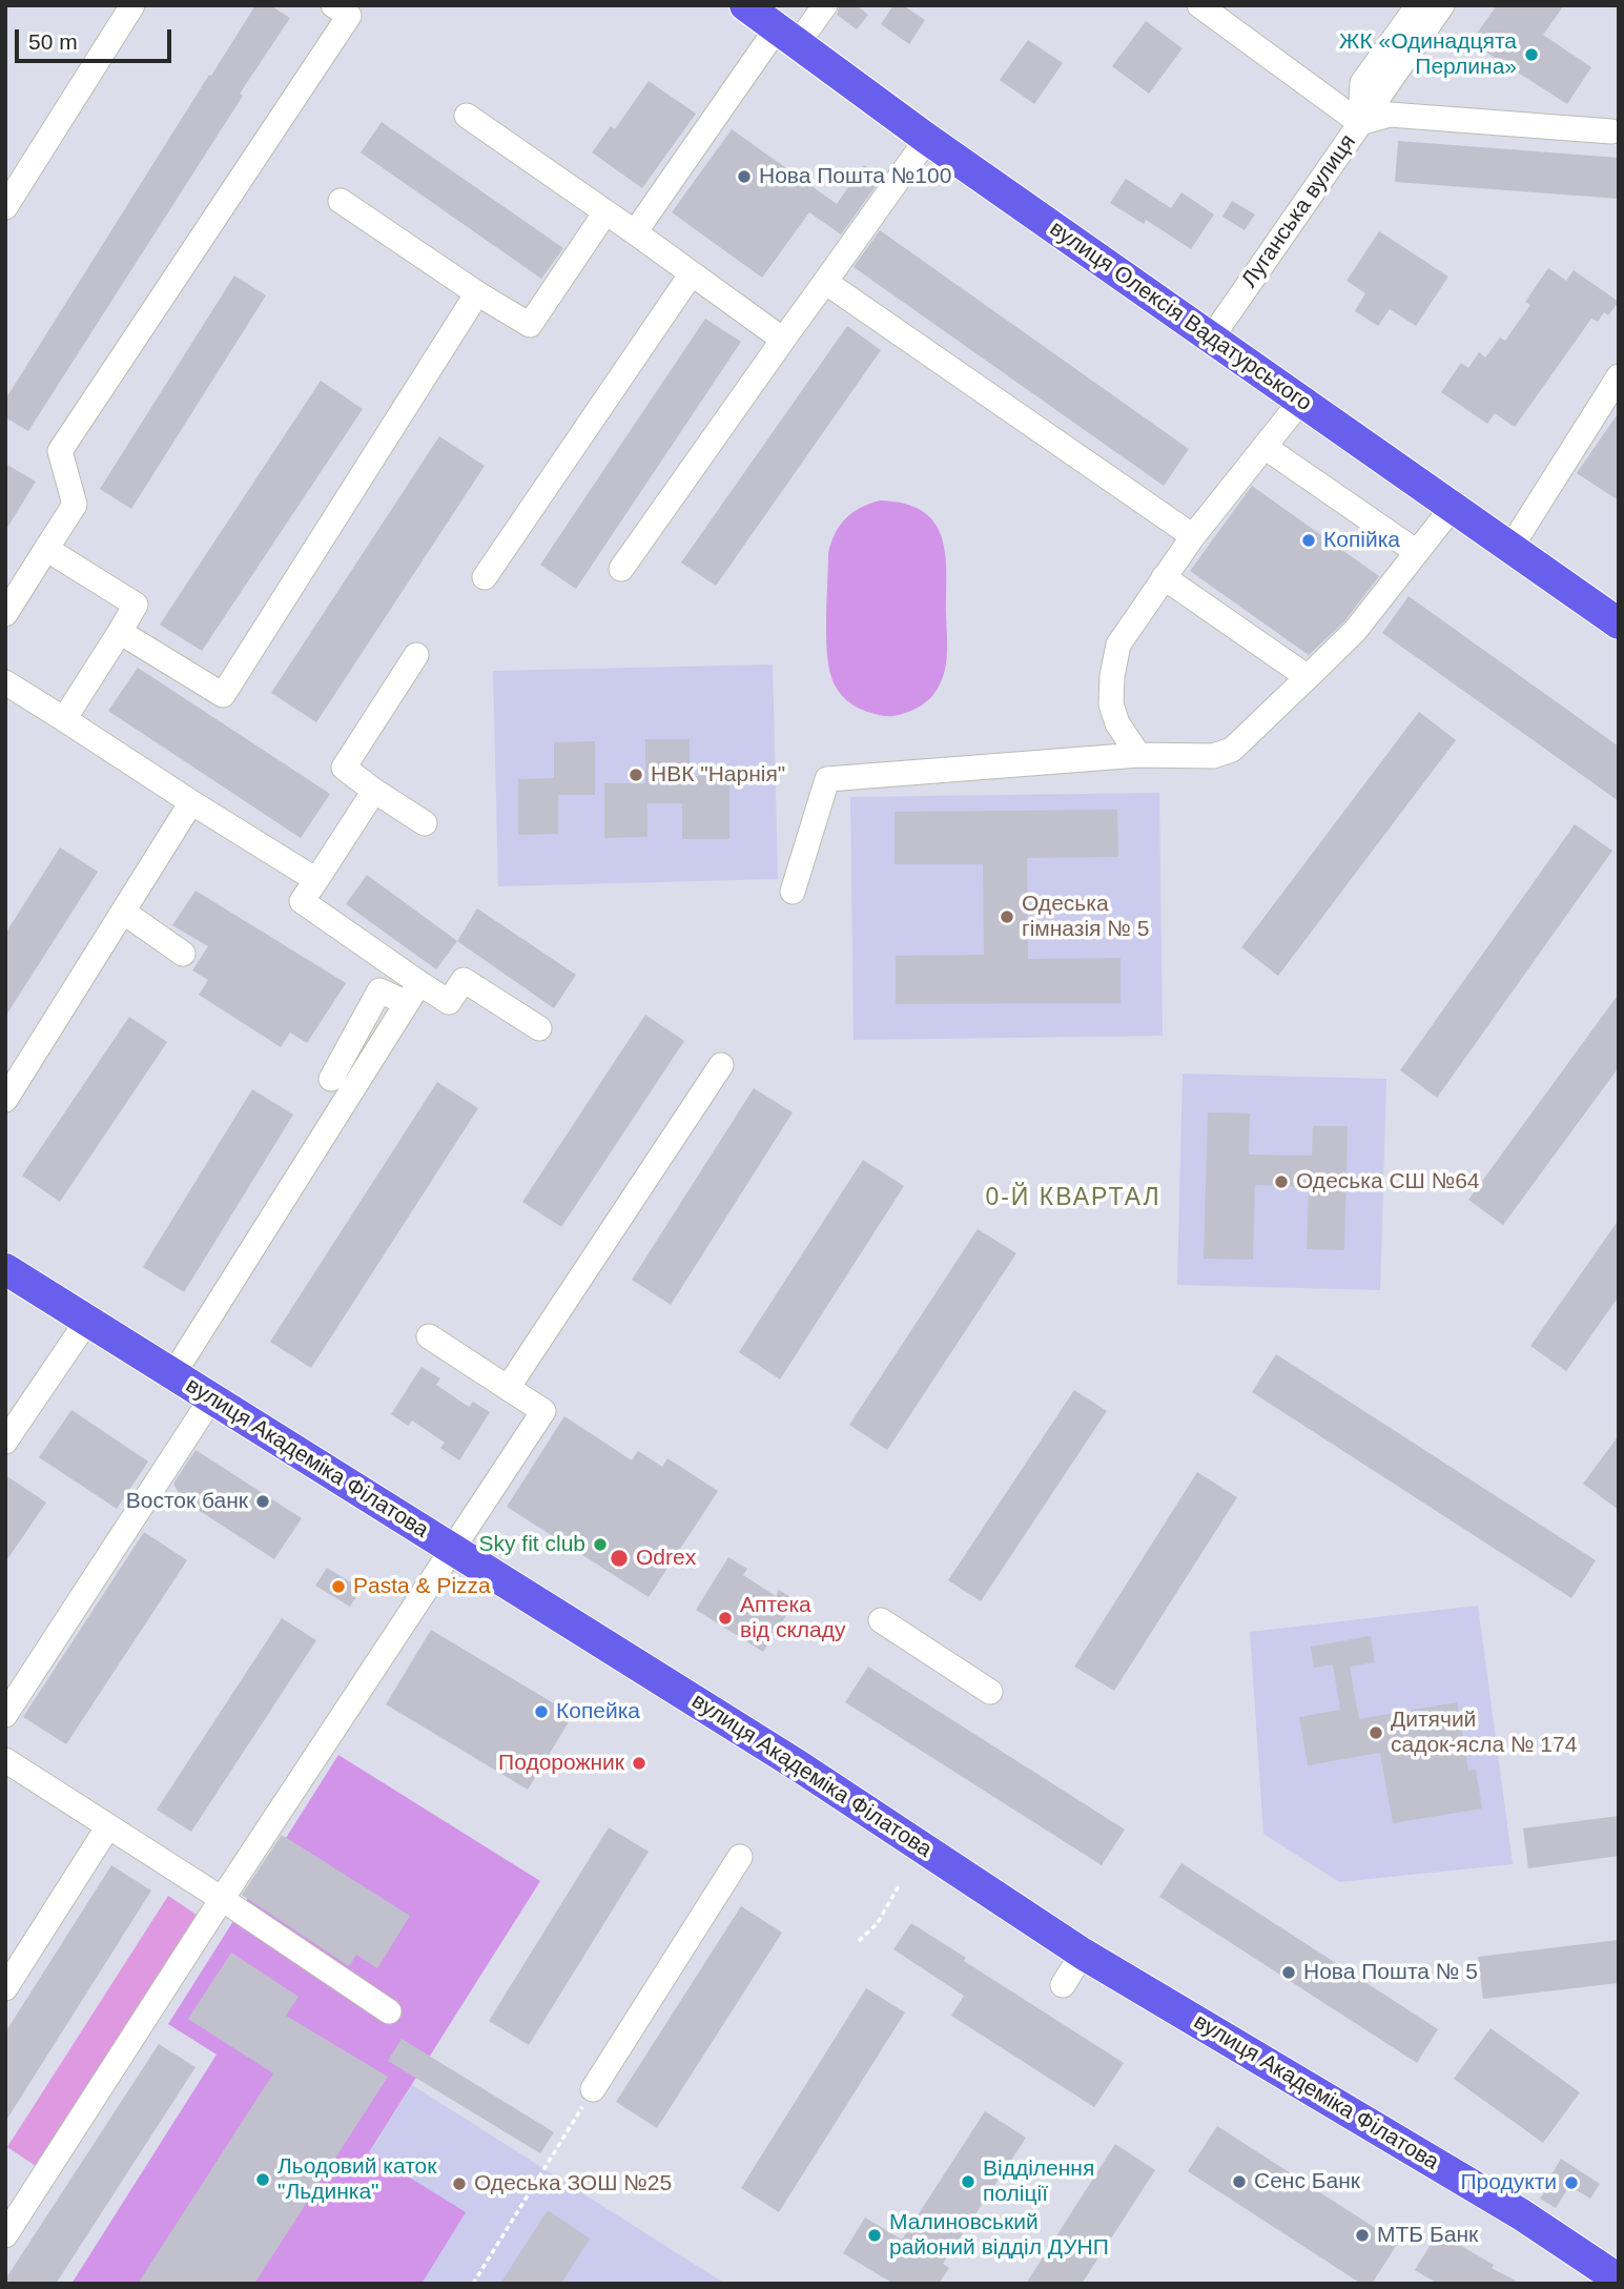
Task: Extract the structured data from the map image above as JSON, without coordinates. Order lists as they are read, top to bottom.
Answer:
{
  "streets": {
    "main road": ["вулиця Олексія Вадатурського", "вулиця Академіка Філатова"],
    "street": ["Луганська вулиця"]
  },
  "crossings": [
    ["Луганська вулиця", "вулиця Олексія Вадатурського"]
  ],
  "districts": ["0-Й КВАРТАЛ"],
  "places": [
    "ЖК «Одинадцята Перлина»",
    "Нова Пошта №100",
    "Копійка",
    "НВК \"Нарнія\"",
    "Одеська гімназія № 5",
    "Одеська СШ №64",
    "Восток банк",
    "Sky fit club",
    "Odrex",
    "Pasta & Pizza",
    "Аптека від складу",
    "Копейка",
    "Дитячий садок-ясла № 174",
    "Подорожник",
    "Нова Пошта № 5",
    "Льодовий каток \"Льдинка\"",
    "Відділення поліції",
    "Сенс Банк",
    "Продукти",
    "Одеська ЗОШ №25",
    "Малиновський районий відділ ДУНП",
    "МТБ Банк"
  ],
  "scale_bar": "50 m"
}
